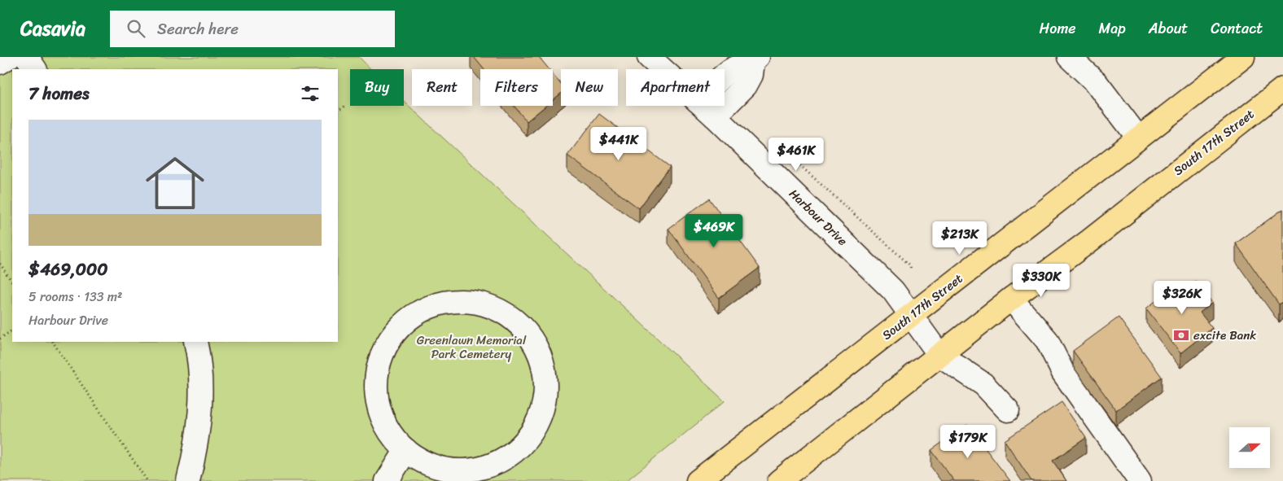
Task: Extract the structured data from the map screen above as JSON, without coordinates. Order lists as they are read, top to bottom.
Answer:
{
  "streets": {
    "main road": ["South 17th Street"],
    "street": ["Harbour Drive"]
  },
  "crossings": [
    ["South 17th Street", "Harbour Drive"]
  ],
  "parks": ["Greenlawn Memorial Park Cemetery"],
  "places": {
    "bank": ["excite Bank"]
  },
  "north": "right",
  "page": {
    "header": "Casavia",
    "search": "Search here",
    "nav": [
      "Home",
      "Map",
      "About",
      "Contact"
    ],
    "chip": [
      "Buy",
      "Rent",
      "Filters",
      "New",
      "Apartment"
    ],
    "heading": "7 homes",
    "list": [
      {
        "name": "$469,000",
        "note": "5 rooms · 133 m² · Harbour Drive"
      }
    ],
    "price": [
      "$441K",
      "$461K",
      "$469K",
      "$213K",
      "$330K",
      "$326K",
      "$179K"
    ]
  }
}
